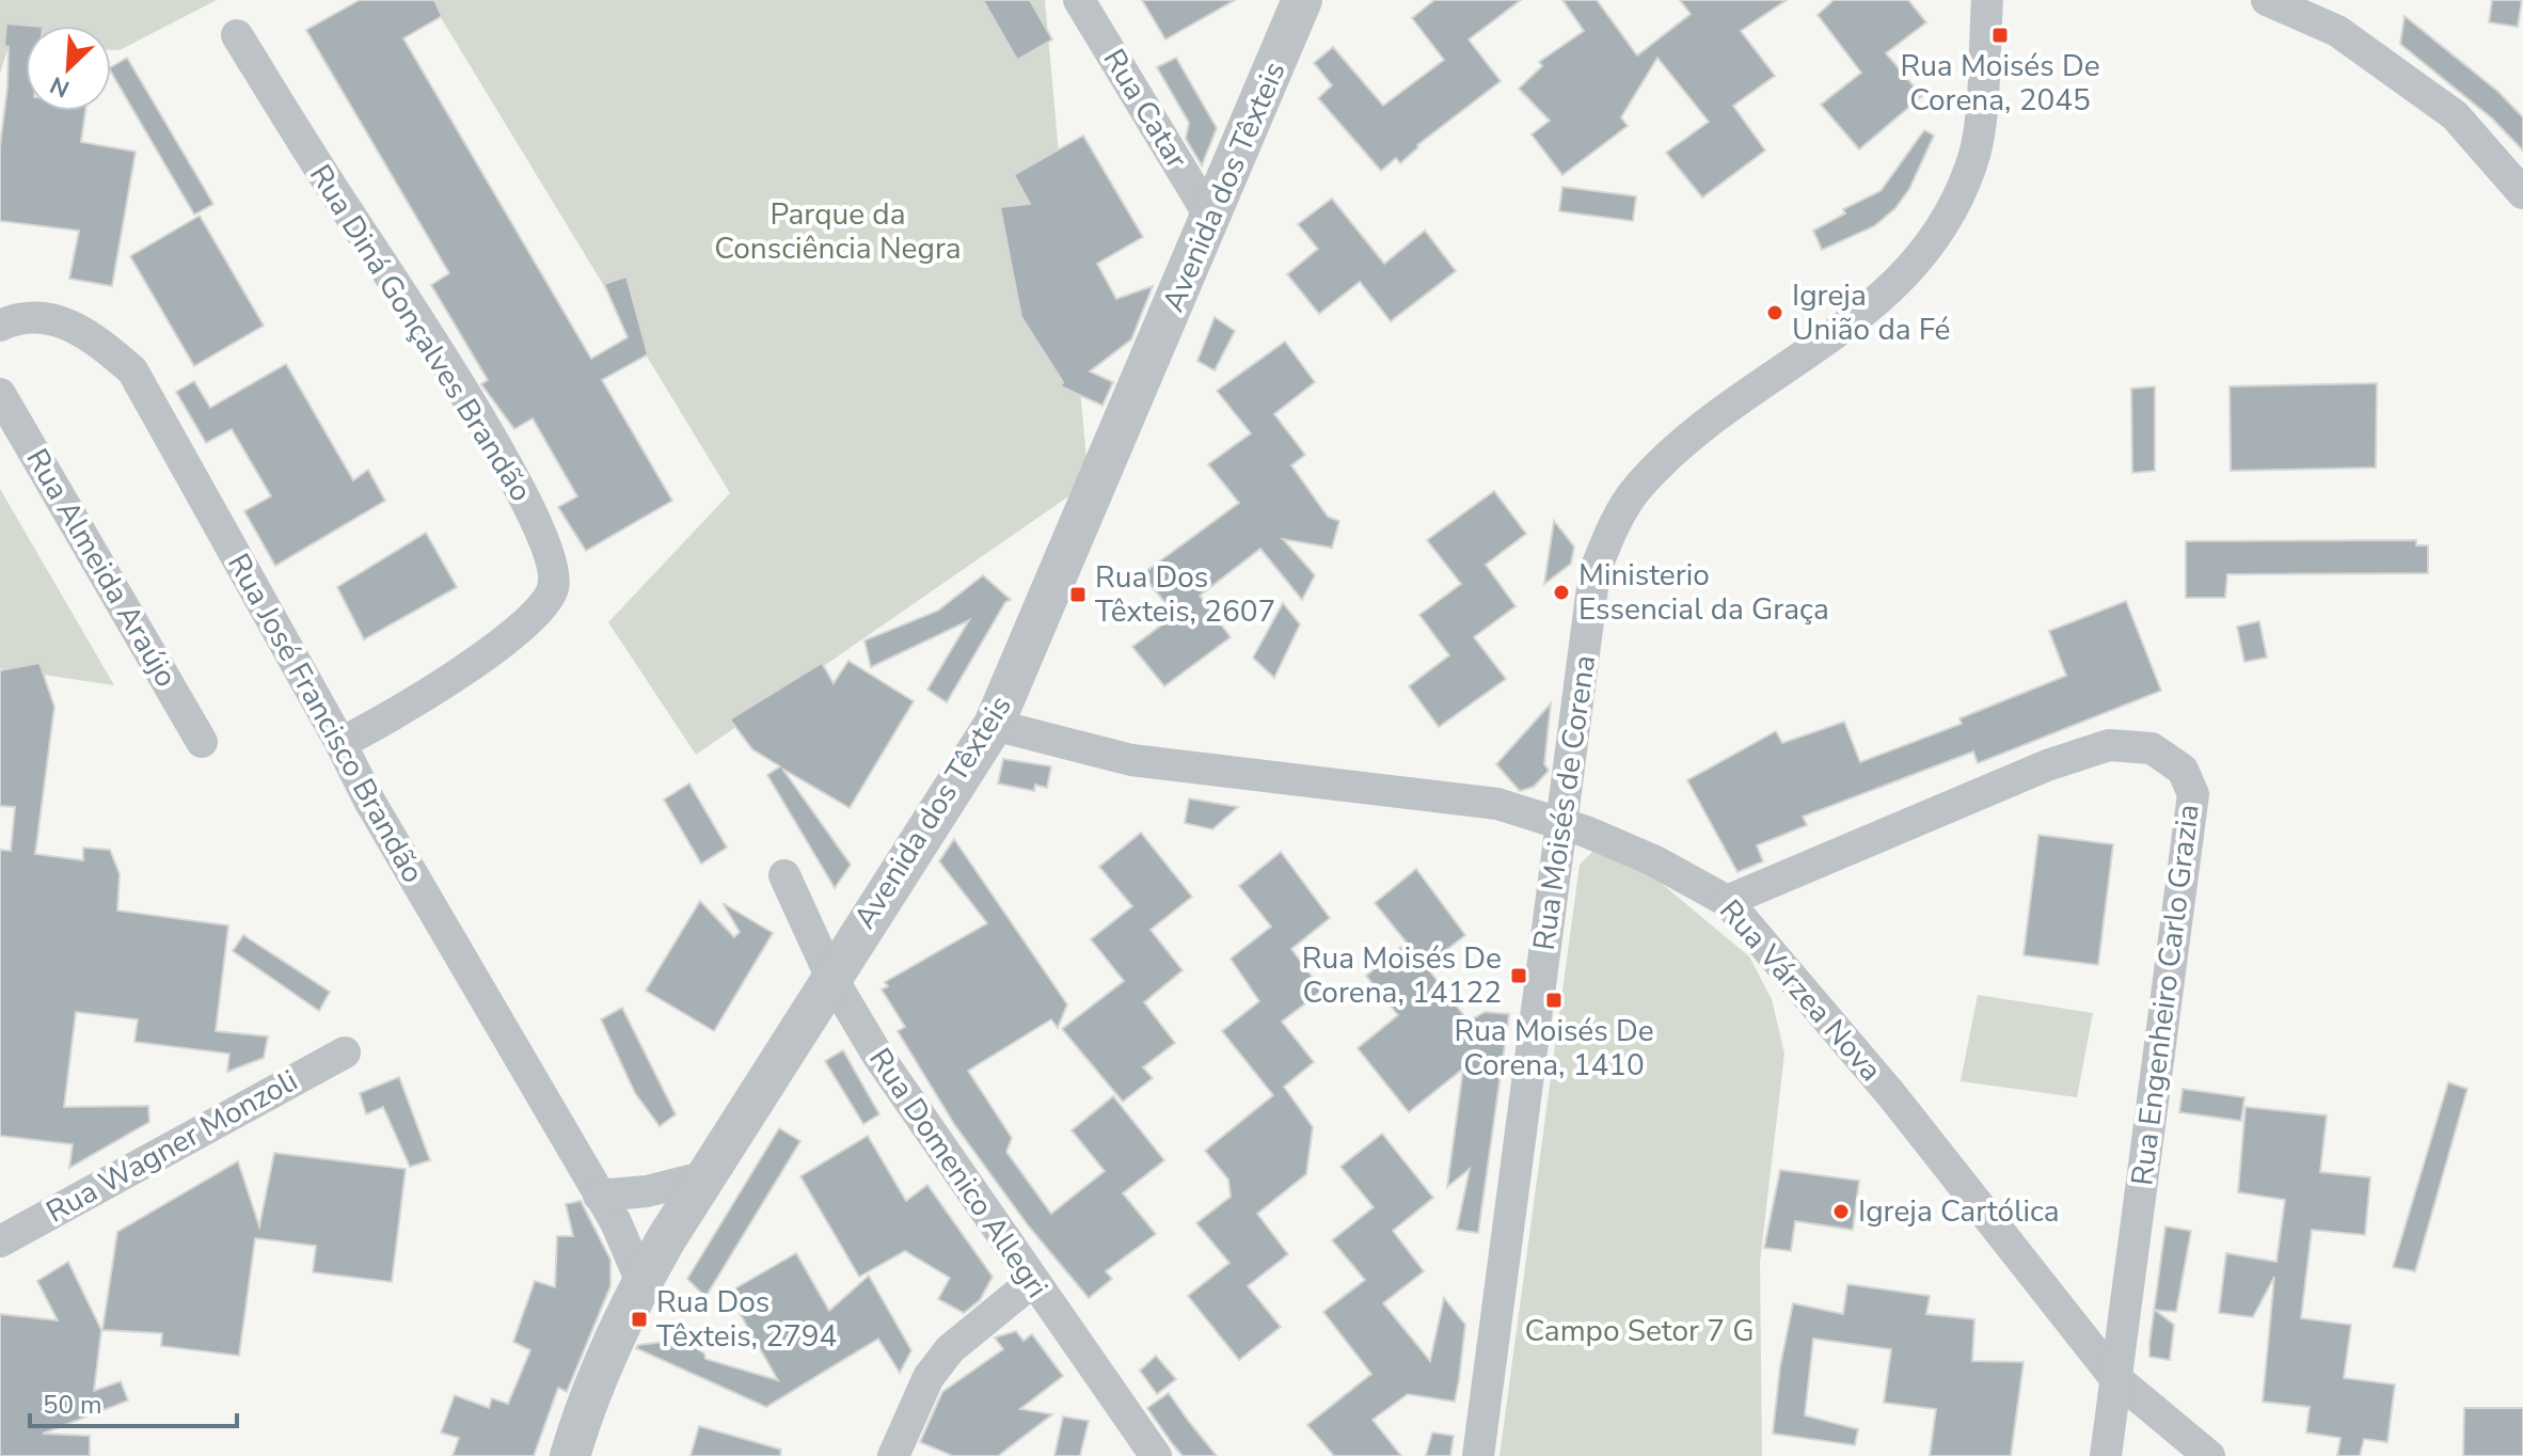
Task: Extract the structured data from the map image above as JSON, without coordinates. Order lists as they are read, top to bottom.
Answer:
{
  "streets": {
    "street": [
      "Rua Catar",
      "Avenida dos Têxteis",
      "Rua Diná Gonçalves Brandão",
      "Rua Almeida Araújo",
      "Rua José Francisco Brandão",
      "Rua Moisés de Corena",
      "Rua Várzea Nova",
      "Rua Engenheiro Carlo Grazia",
      "Rua Wagner Monzoli",
      "Rua Domenico Allegri"
    ]
  },
  "crossings": [
    ["Rua Catar", "Avenida dos Têxteis"],
    ["Avenida dos Têxteis", "Rua José Francisco Brandão"],
    ["Avenida dos Têxteis", "Rua Várzea Nova"],
    ["Avenida dos Têxteis", "Rua Domenico Allegri"],
    ["Rua Diná Gonçalves Brandão", "Rua José Francisco Brandão"],
    ["Rua Moisés de Corena", "Rua Várzea Nova"],
    ["Rua Várzea Nova", "Rua Engenheiro Carlo Grazia"]
  ],
  "parks": ["Parque da Consciência Negra", "Campo Setor 7 G"],
  "places": {
    "transit": [
      "Rua Moisés De Corena, 2045",
      "Rua Dos Têxteis, 2607",
      "Rua Moisés De Corena, 14122",
      "Rua Moisés De Corena, 1410",
      "Rua Dos Têxteis, 2794"
    ],
    "other": ["Igreja União da Fé", "Ministerio Essencial da Graça", "Igreja Cartólica"]
  },
  "scale_bar": "50 m",
  "north": "bottom left"
}
